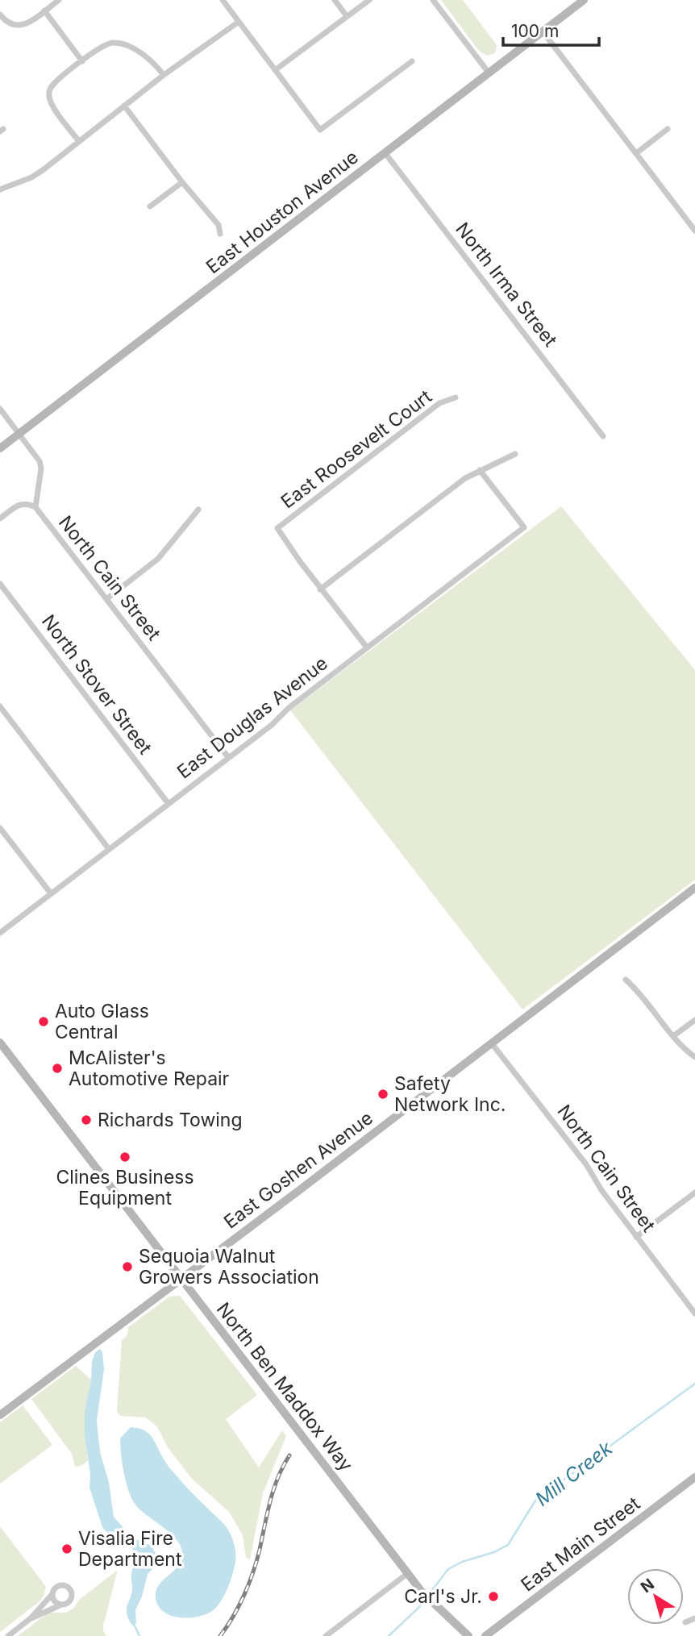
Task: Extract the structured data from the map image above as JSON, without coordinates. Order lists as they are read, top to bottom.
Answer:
{
  "streets": {
    "main road": [
      "East Houston Avenue",
      "East Goshen Avenue",
      "North Ben Maddox Way",
      "East Main Street"
    ],
    "street": [
      "North Irma Street",
      "East Roosevelt Court",
      "North Cain Street",
      "North Stover Street",
      "East Douglas Avenue"
    ]
  },
  "crossings": [
    ["East Houston Avenue", "North Irma Street"],
    ["East Houston Avenue", "North Cain Street"],
    ["North Cain Street", "East Douglas Avenue"],
    ["North Cain Street", "East Goshen Avenue"],
    ["North Stover Street", "East Douglas Avenue"],
    ["East Goshen Avenue", "North Ben Maddox Way"]
  ],
  "water": ["Mill Creek"],
  "places": [
    "Auto Glass Central",
    "McAlister's Automotive Repair",
    "Safety Network Inc.",
    "Richards Towing",
    "Clines Business Equipment",
    "Sequoia Walnut Growers Association",
    "Visalia Fire Department",
    "Carl's Jr."
  ],
  "scale_bar": "100 m",
  "north": "top left"
}
